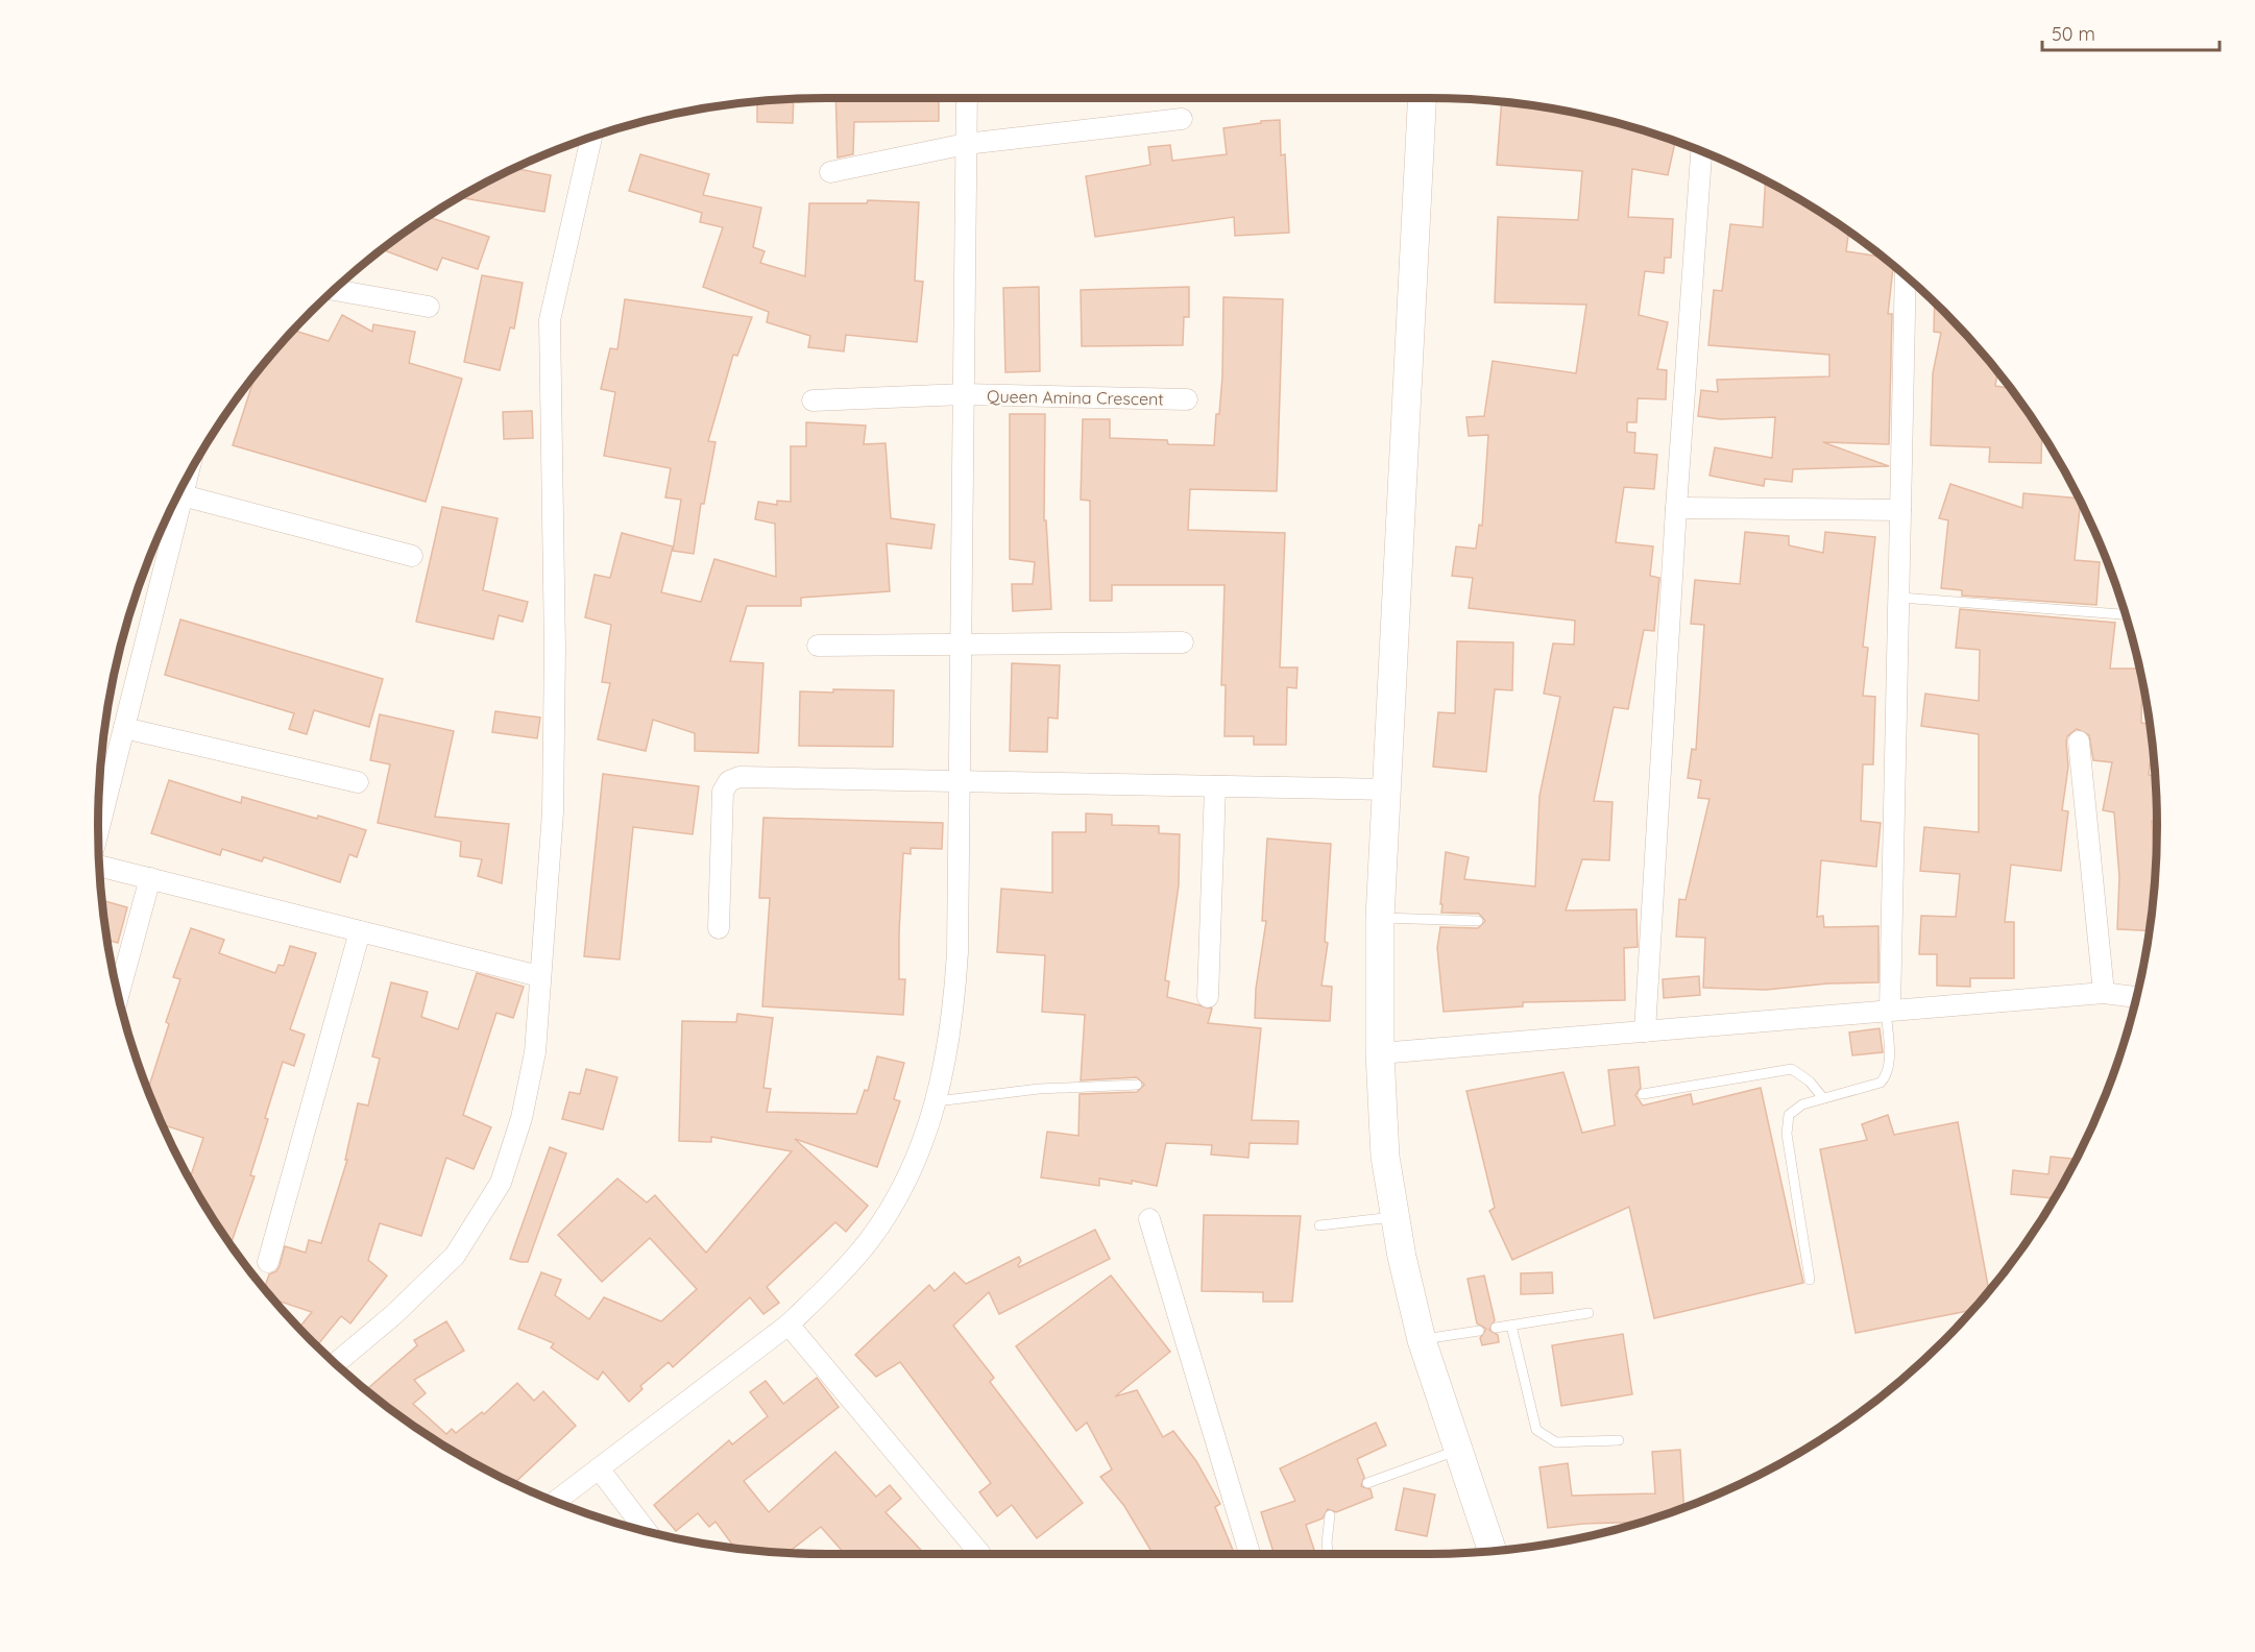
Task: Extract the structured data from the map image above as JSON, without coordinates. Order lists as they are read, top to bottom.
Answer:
{
  "streets": {
    "street": ["Queen Amina Crescent"]
  },
  "scale_bar": "50 m"
}
